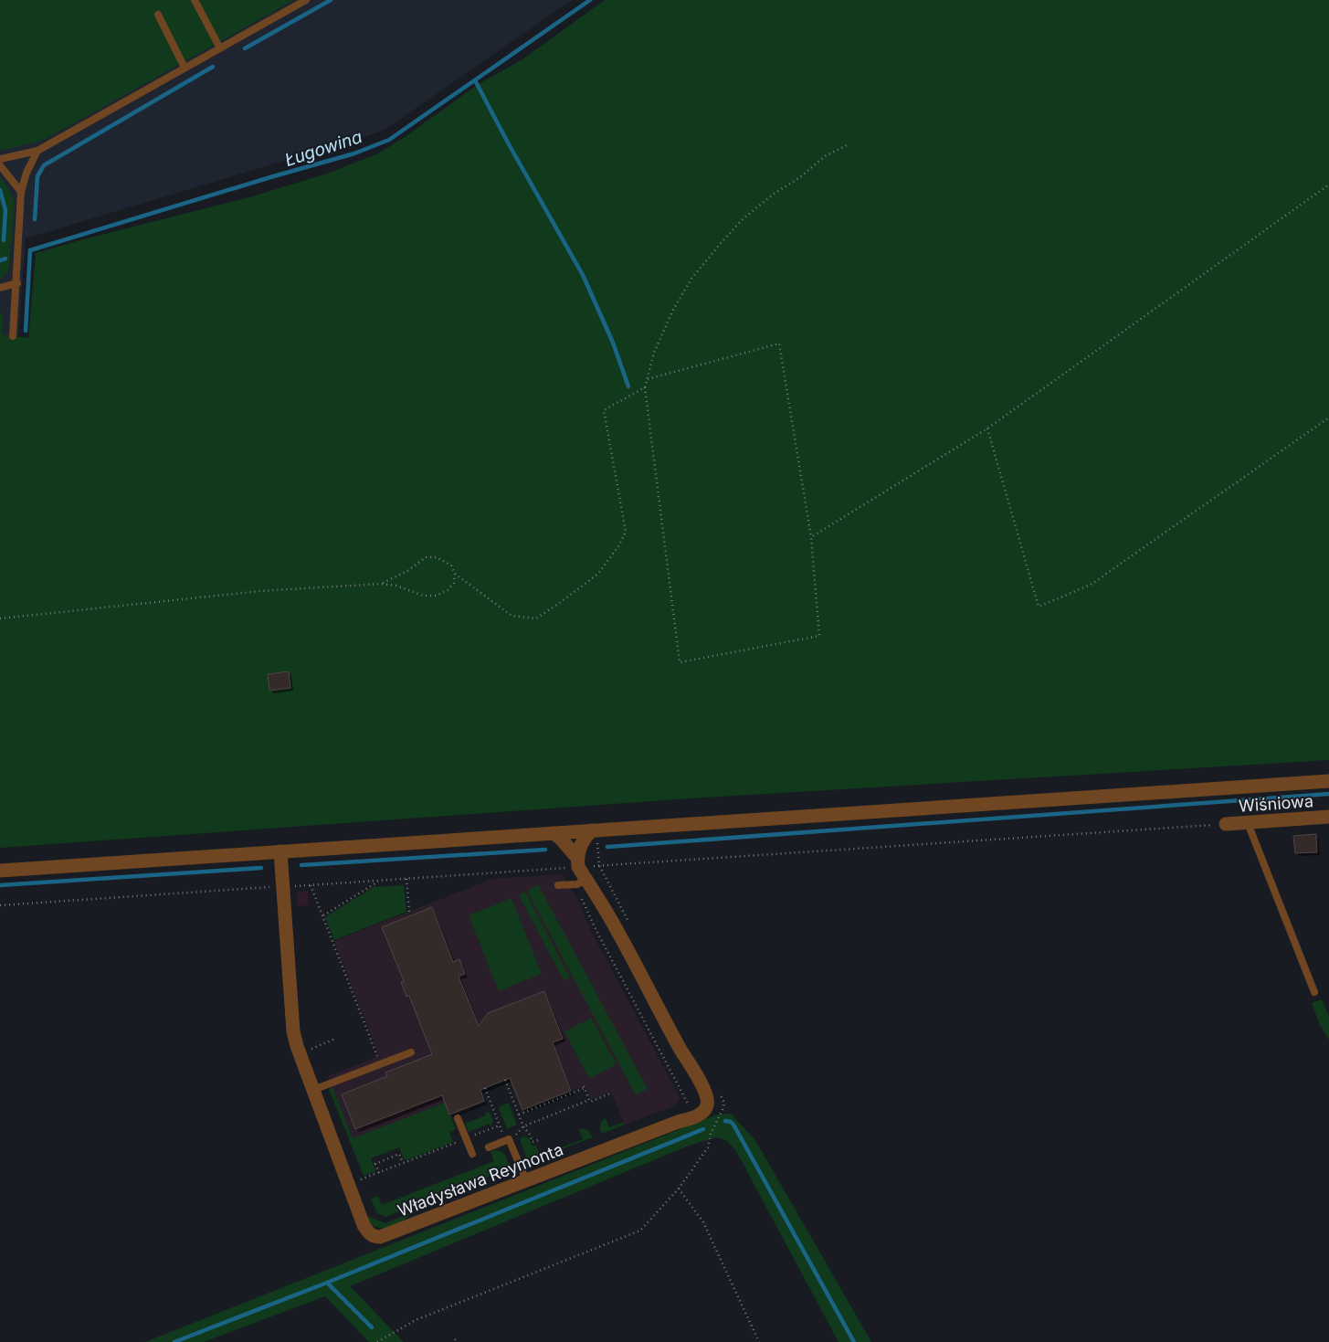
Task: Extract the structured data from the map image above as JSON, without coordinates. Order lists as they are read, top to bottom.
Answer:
{
  "streets": {
    "street": ["Wiśniowa", "Władysława Reymonta"]
  },
  "water": ["Ługowina"]
}
